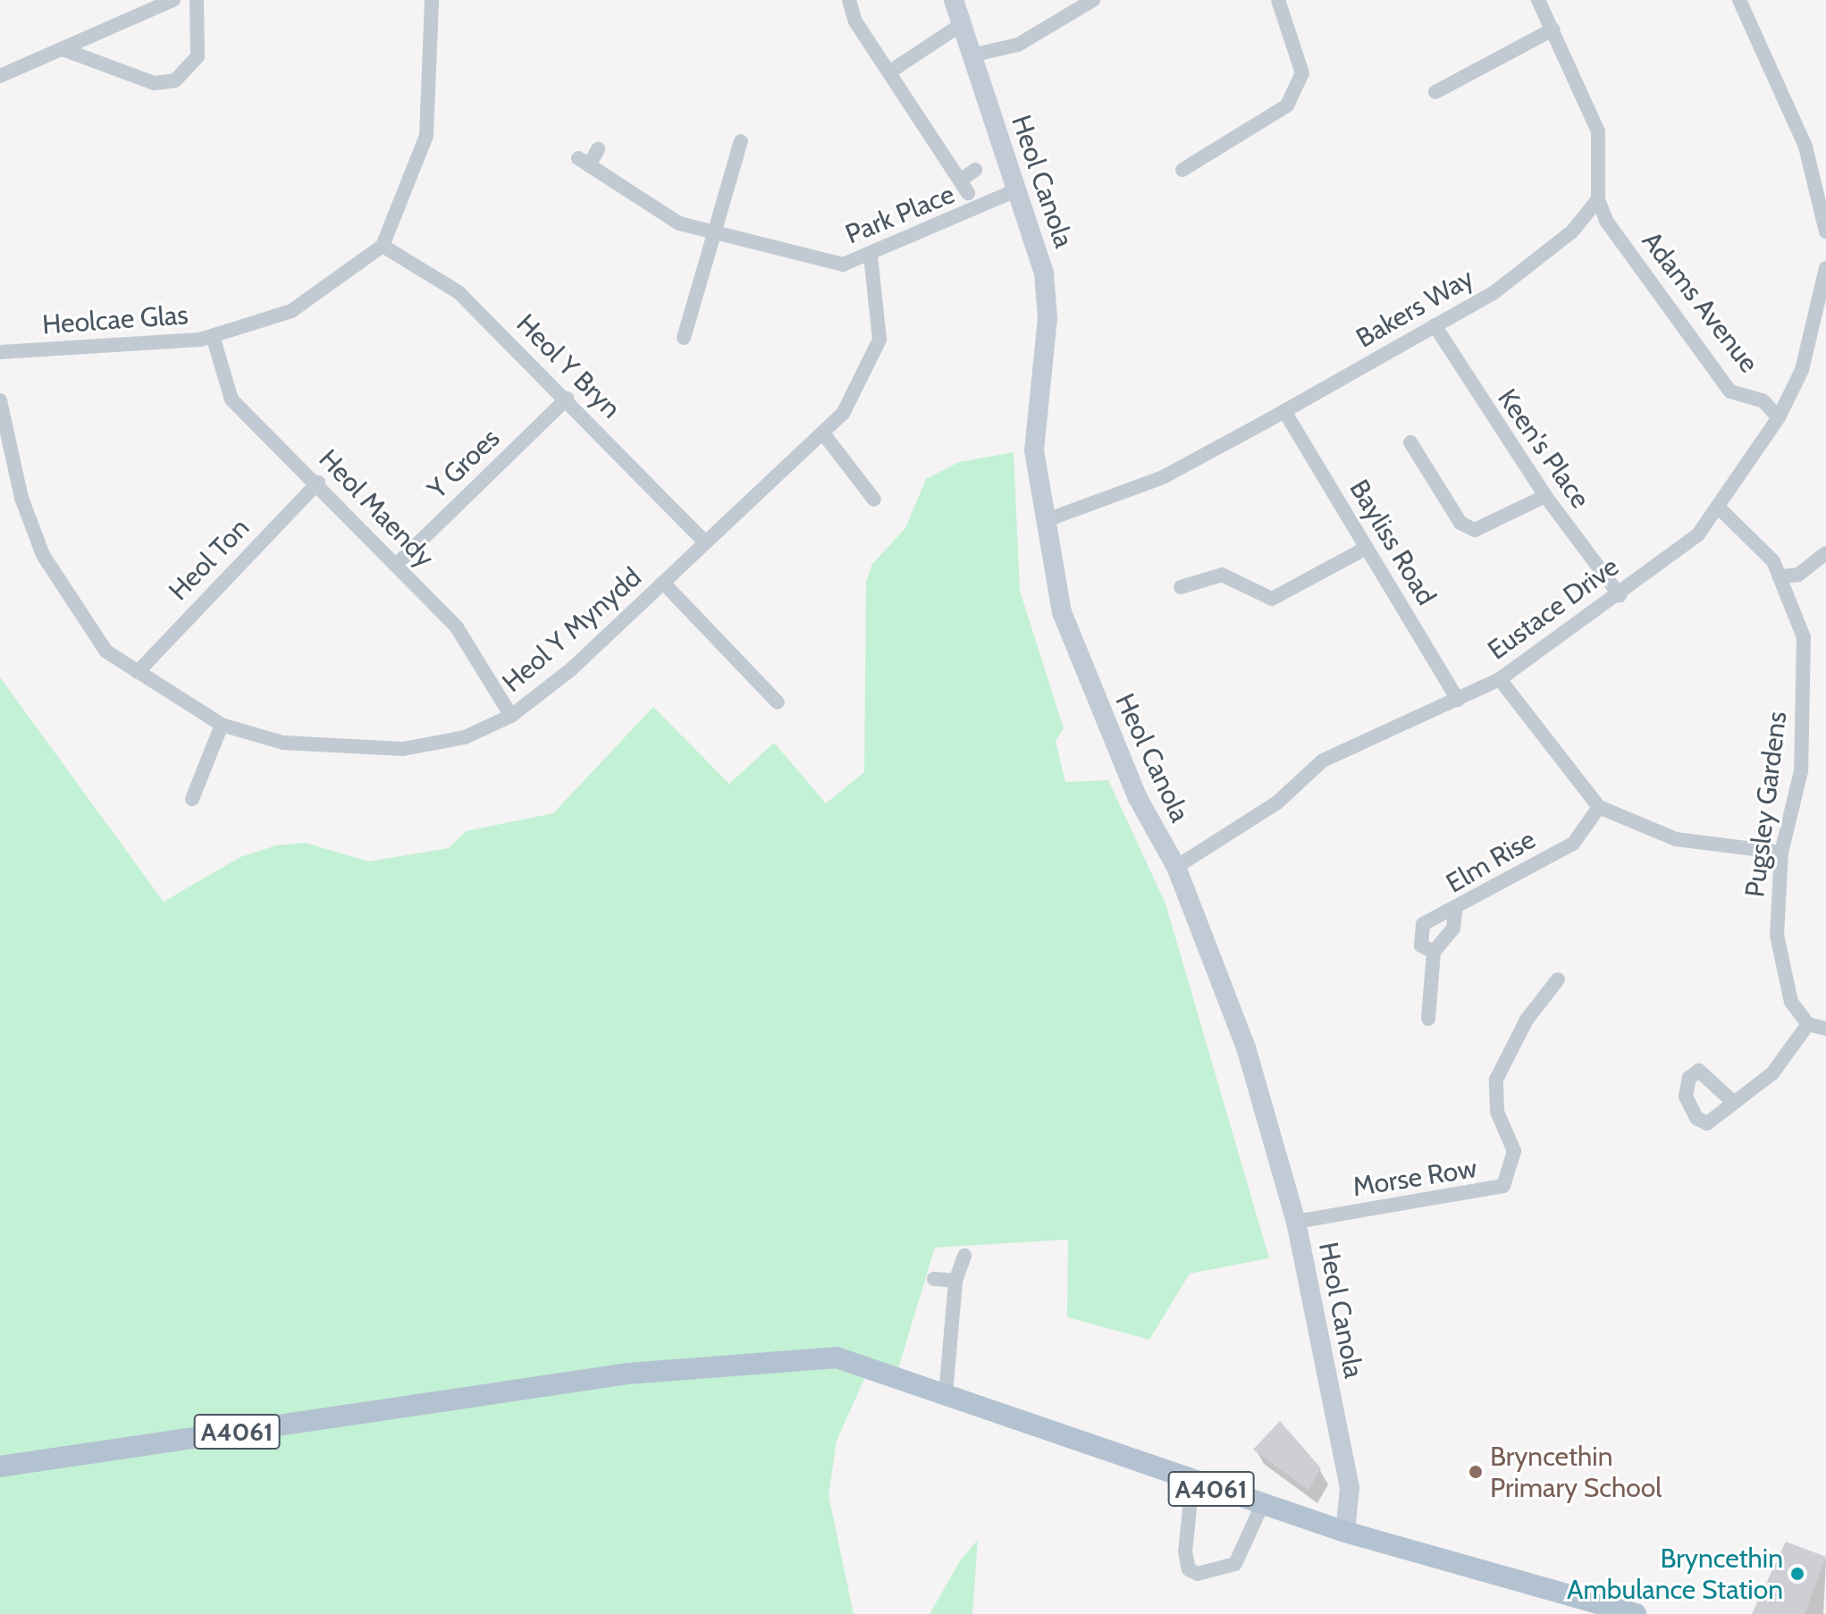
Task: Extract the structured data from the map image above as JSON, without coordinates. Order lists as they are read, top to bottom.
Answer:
{
  "streets": {
    "main road": ["A4061"],
    "street": [
      "Heol Canola",
      "Park Place",
      "Adams Avenue",
      "Bakers Way",
      "Heolcae Glas",
      "Heol Y Bryn",
      "Keen's Place",
      "Y Groes",
      "Heol Maendy",
      "Bayliss Road",
      "Heol Ton",
      "Eustace Drive",
      "Heol Y Mynydd",
      "Pugsley Gardens",
      "Elm Rise",
      "Morse Row"
    ]
  },
  "crossings": [
    ["Heol Canola", "Park Place"],
    ["Heol Canola", "Bakers Way"],
    ["Heol Canola", "Eustace Drive"],
    ["Heol Canola", "Morse Row"],
    ["Heol Canola", "A4061"],
    ["Park Place", "Heol Y Mynydd"],
    ["Adams Avenue", "Bakers Way"],
    ["Adams Avenue", "Eustace Drive"],
    ["Bakers Way", "Keen's Place"],
    ["Bakers Way", "Bayliss Road"],
    ["Heolcae Glas", "Heol Y Bryn"],
    ["Heolcae Glas", "Heol Maendy"],
    ["Heol Y Bryn", "Y Groes"],
    ["Heol Y Bryn", "Heol Y Mynydd"],
    ["Keen's Place", "Eustace Drive"],
    ["Y Groes", "Heol Maendy"],
    ["Heol Maendy", "Heol Ton"],
    ["Heol Maendy", "Heol Y Mynydd"],
    ["Bayliss Road", "Eustace Drive"],
    ["Heol Ton", "Heol Y Mynydd"],
    ["Eustace Drive", "Pugsley Gardens"]
  ],
  "places": ["Bryncethin Primary School", "Bryncethin Ambulance Station"]
}
